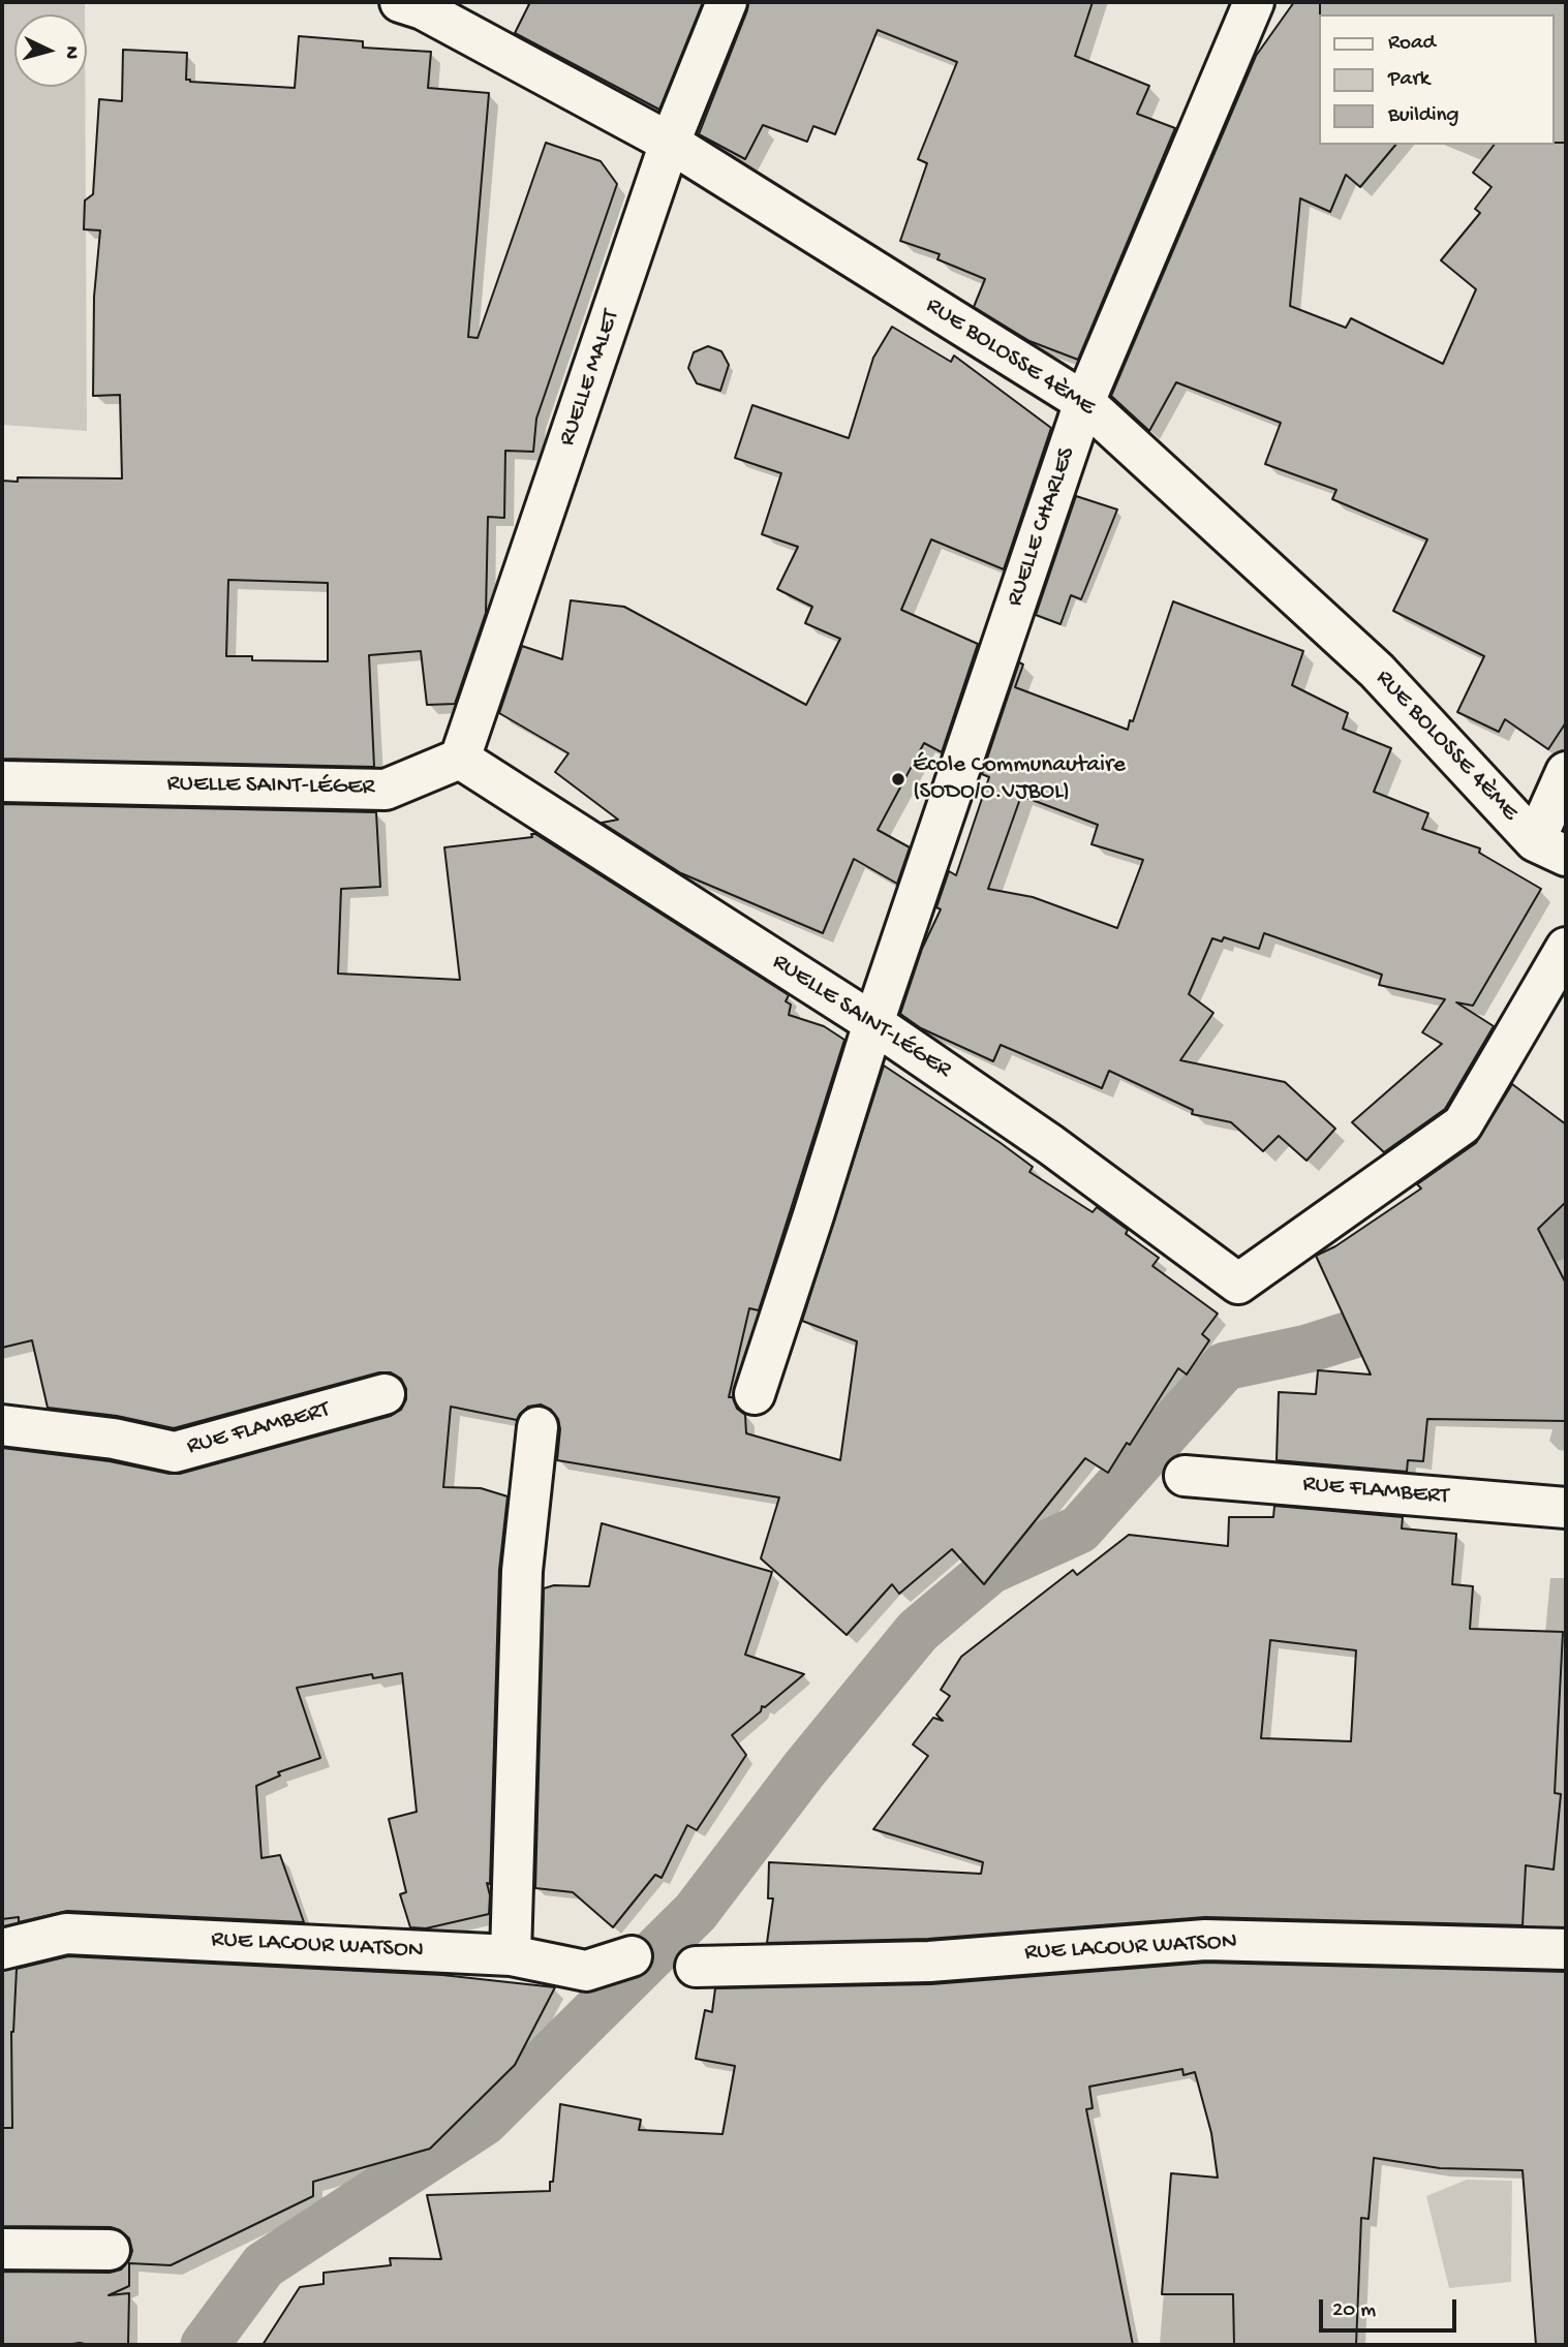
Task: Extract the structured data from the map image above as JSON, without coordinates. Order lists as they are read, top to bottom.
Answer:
{
  "streets": {
    "street": [
      "RUE BOLOSSE 4ÈME",
      "RUELLE MALET",
      "RUELLE CHARLES",
      "RUELLE SAINT-LÉGER",
      "RUE FLAMBERT",
      "RUE LACOUR WATSON"
    ]
  },
  "crossings": [
    ["RUE BOLOSSE 4ÈME", "RUELLE MALET"],
    ["RUE BOLOSSE 4ÈME", "RUELLE CHARLES"],
    ["RUELLE MALET", "RUELLE SAINT-LÉGER"],
    ["RUELLE CHARLES", "RUELLE SAINT-LÉGER"]
  ],
  "places": ["École Communautaire (SODO/O.VJBOL)"],
  "legend": ["Road", "Park", "Building"],
  "scale_bar": "20 m",
  "north": "right"
}
